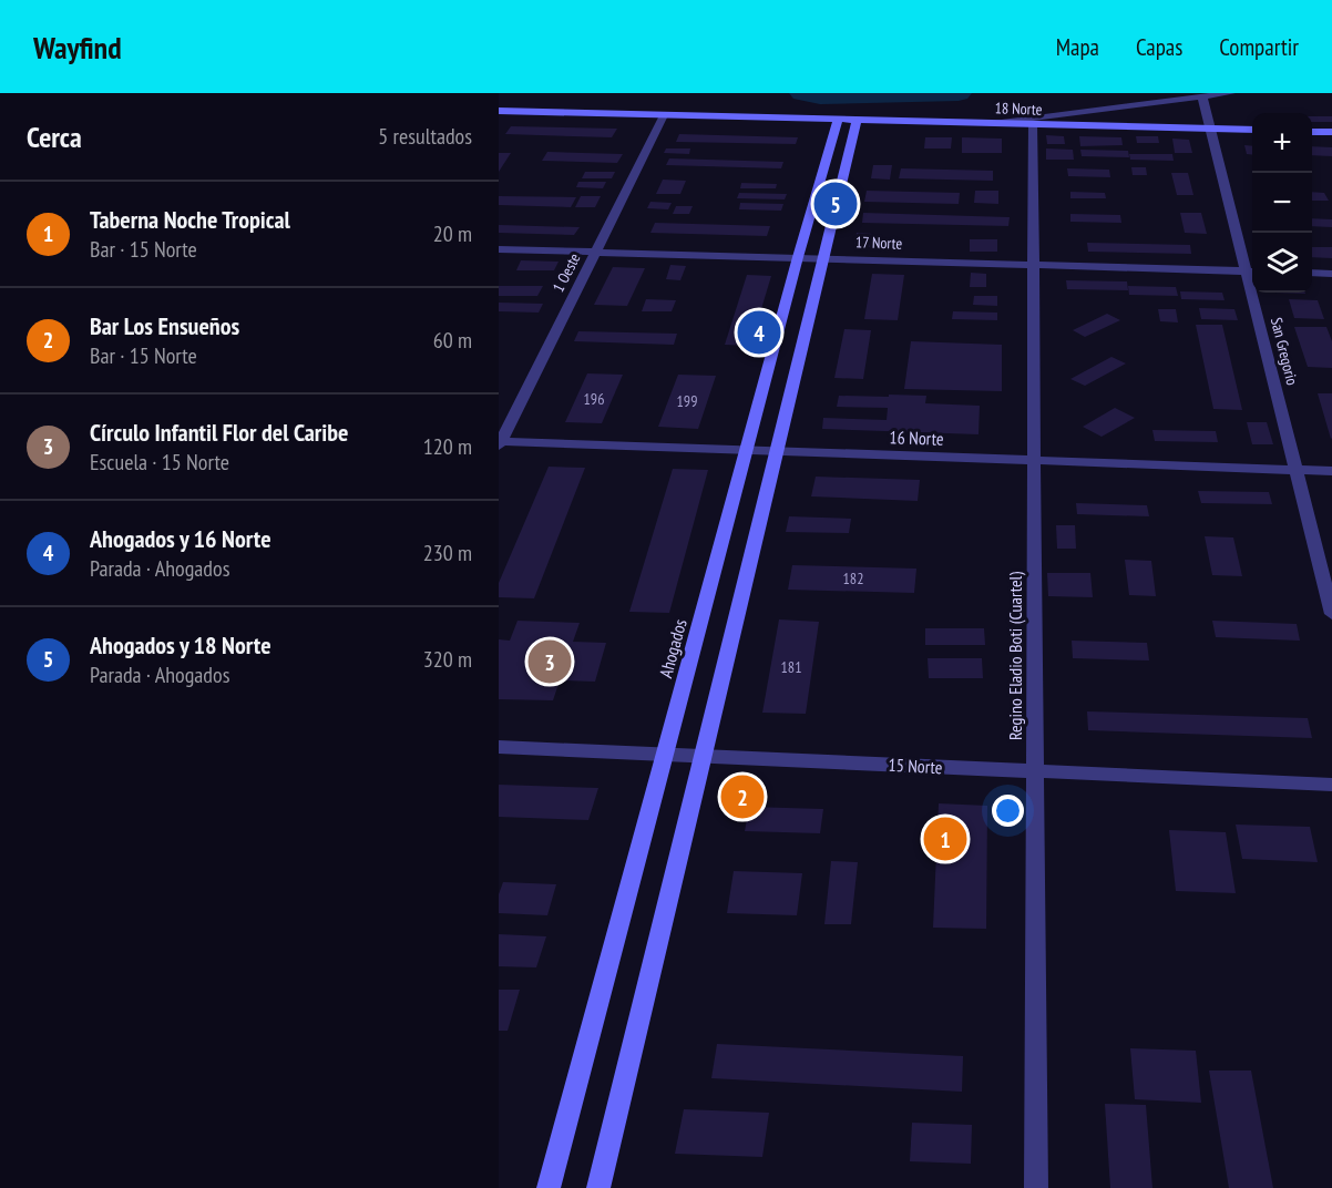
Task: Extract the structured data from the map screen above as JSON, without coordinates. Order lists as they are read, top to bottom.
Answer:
{
  "streets": {
    "main road": ["18 Norte", "Ahogados"],
    "street": [
      "17 Norte",
      "1 Oeste",
      "San Gregorio",
      "16 Norte",
      "Regino Eladio Boti (Cuartel)",
      "15 Norte"
    ]
  },
  "crossings": [
    ["18 Norte", "1 Oeste"],
    ["18 Norte", "San Gregorio"],
    ["18 Norte", "Ahogados"],
    ["18 Norte", "Regino Eladio Boti (Cuartel)"],
    ["17 Norte", "1 Oeste"],
    ["17 Norte", "San Gregorio"],
    ["17 Norte", "Ahogados"],
    ["17 Norte", "Regino Eladio Boti (Cuartel)"],
    ["1 Oeste", "16 Norte"],
    ["San Gregorio", "16 Norte"],
    ["16 Norte", "Ahogados"],
    ["16 Norte", "Regino Eladio Boti (Cuartel)"],
    ["Ahogados", "15 Norte"],
    ["Regino Eladio Boti (Cuartel)", "15 Norte"]
  ],
  "house_numbers": [
    "196",
    "199",
    "182",
    "181"
  ],
  "page": {
    "header": "Wayfind",
    "nav": ["Mapa", "Capas", "Compartir"],
    "heading": ["Cerca", "5 resultados"],
    "map_buttons": ["+", "−"],
    "list": [
      {
        "mark": "1",
        "name": "Taberna Noche Tropical",
        "note": "Bar · 15 Norte",
        "value": "20 m"
      },
      {
        "mark": "2",
        "name": "Bar Los Ensueños",
        "note": "Bar · 15 Norte",
        "value": "60 m"
      },
      {
        "mark": "3",
        "name": "Círculo Infantil Flor del Caribe",
        "note": "Escuela · 15 Norte",
        "value": "120 m"
      },
      {
        "mark": "4",
        "name": "Ahogados y 16 Norte",
        "note": "Parada · Ahogados",
        "value": "230 m"
      },
      {
        "mark": "5",
        "name": "Ahogados y 18 Norte",
        "note": "Parada · Ahogados",
        "value": "320 m"
      }
    ],
    "pins": [
      "5",
      "4",
      "3",
      "2",
      "1"
    ]
  }
}
